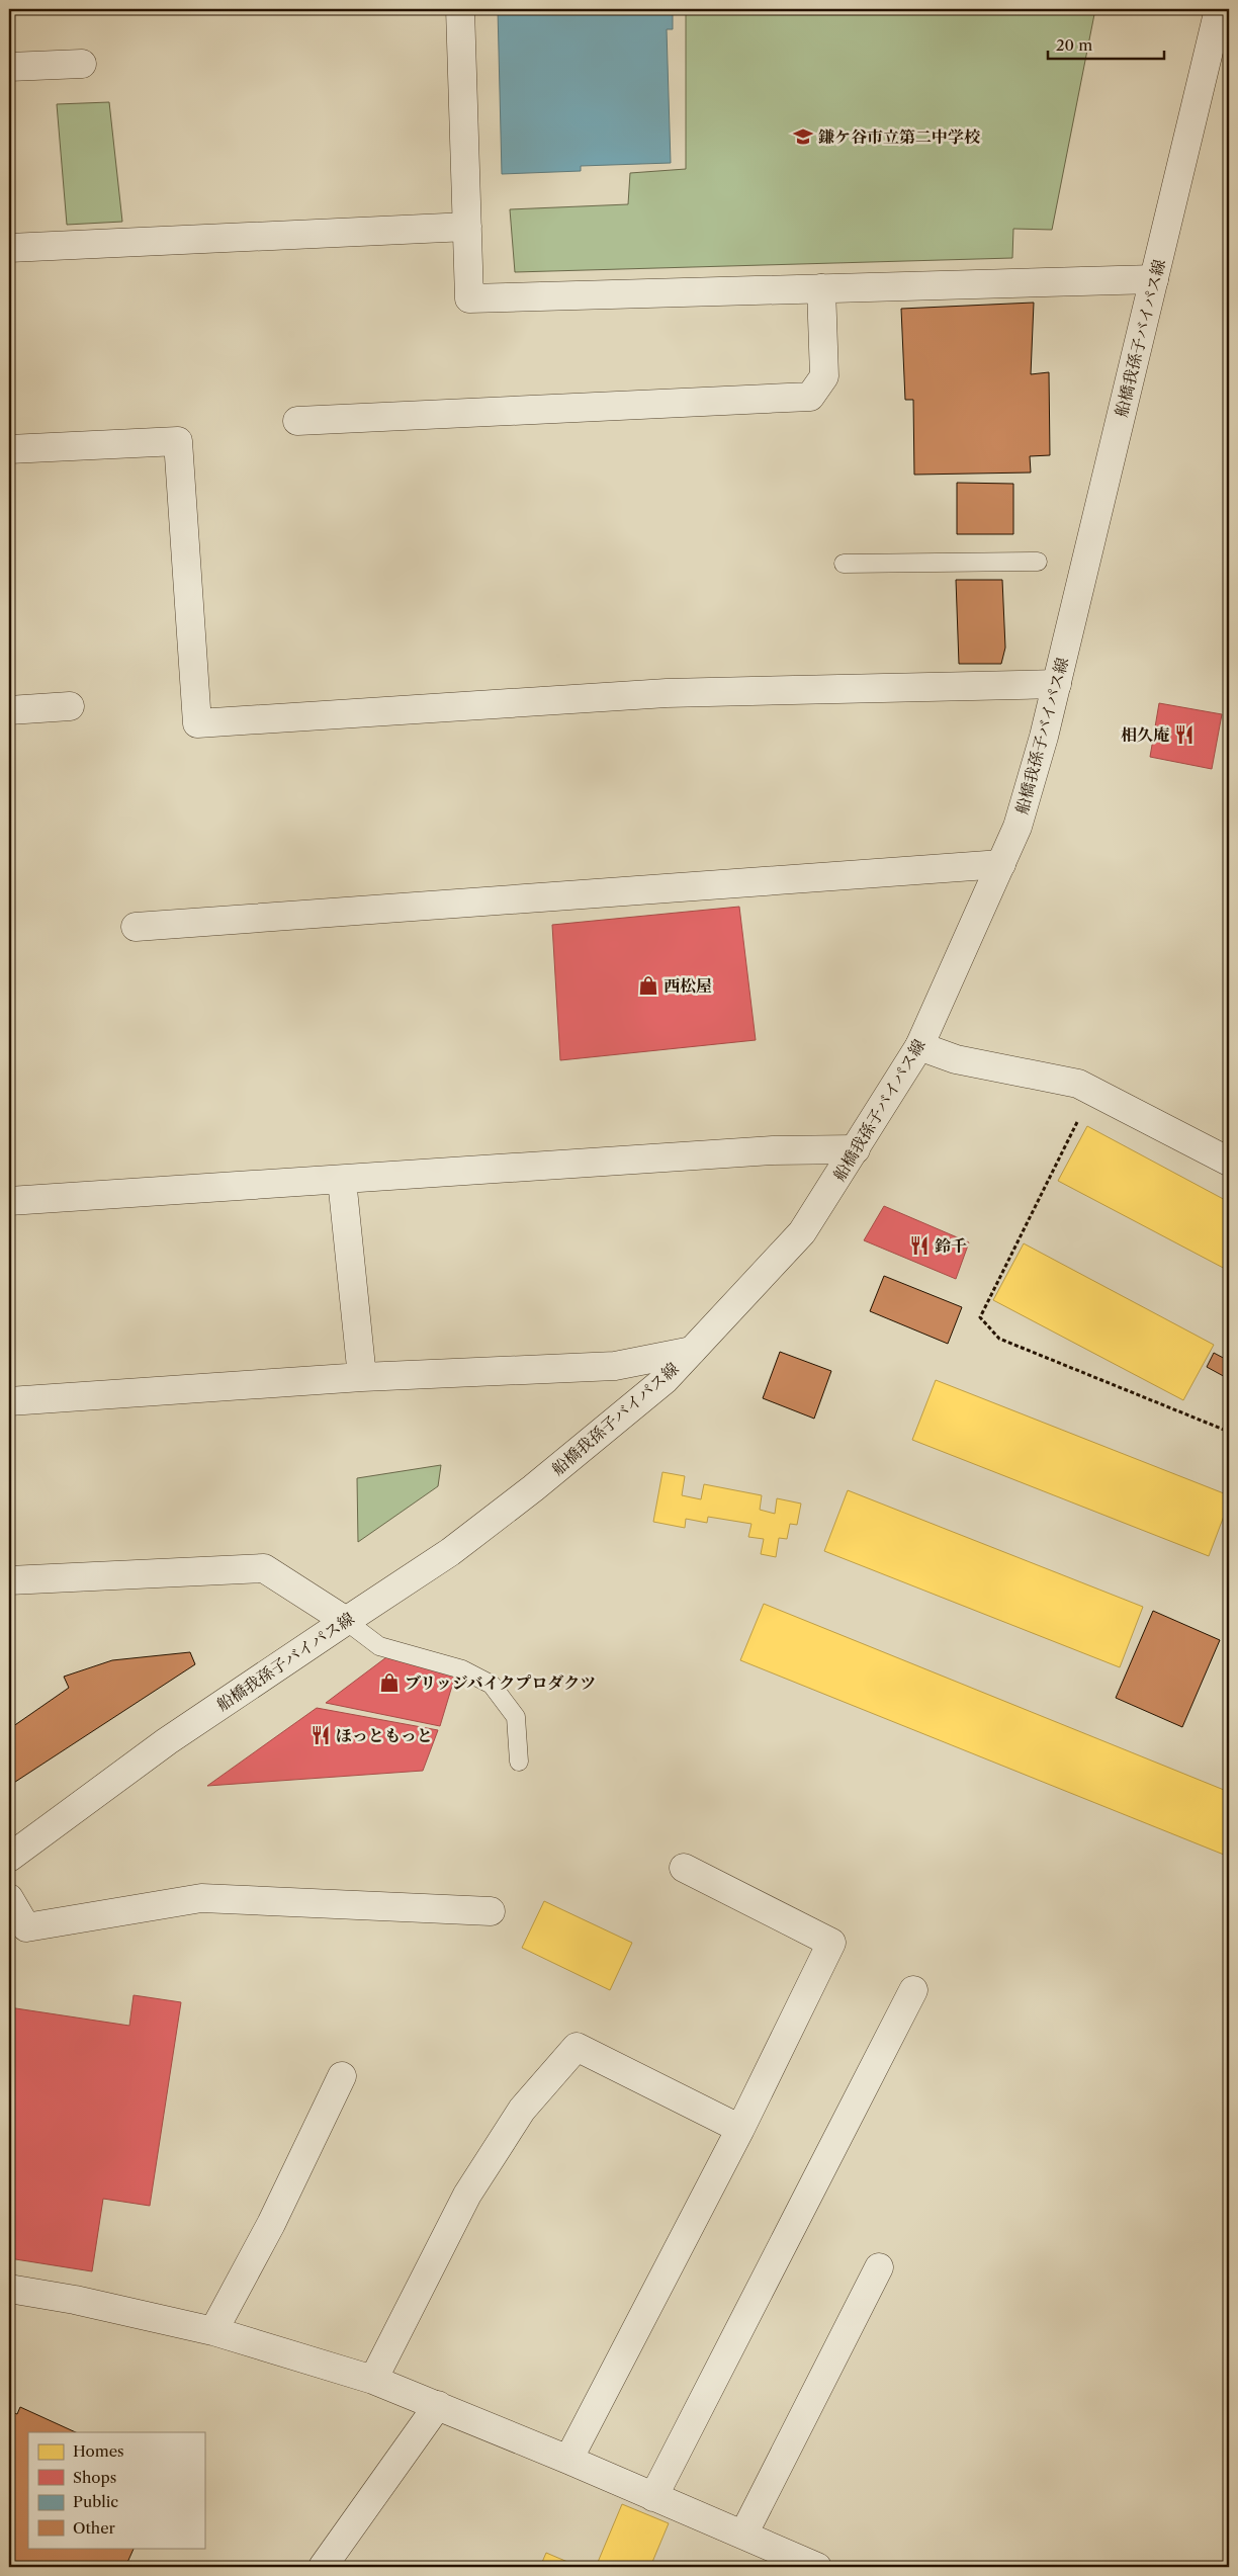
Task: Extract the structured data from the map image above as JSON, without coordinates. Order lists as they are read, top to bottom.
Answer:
{
  "streets": {
    "street": ["船橋我孫子バイパス線"]
  },
  "places": {
    "school or university": ["鎌ケ谷市立第二中学校"],
    "restaurant": ["相久庵", "鈴千", "ほっともっと"],
    "shop": ["西松屋", "ブリッジバイクプロダクツ"]
  },
  "legend": [
    "Homes",
    "Shops",
    "Public",
    "Other"
  ],
  "scale_bar": "20 m"
}
